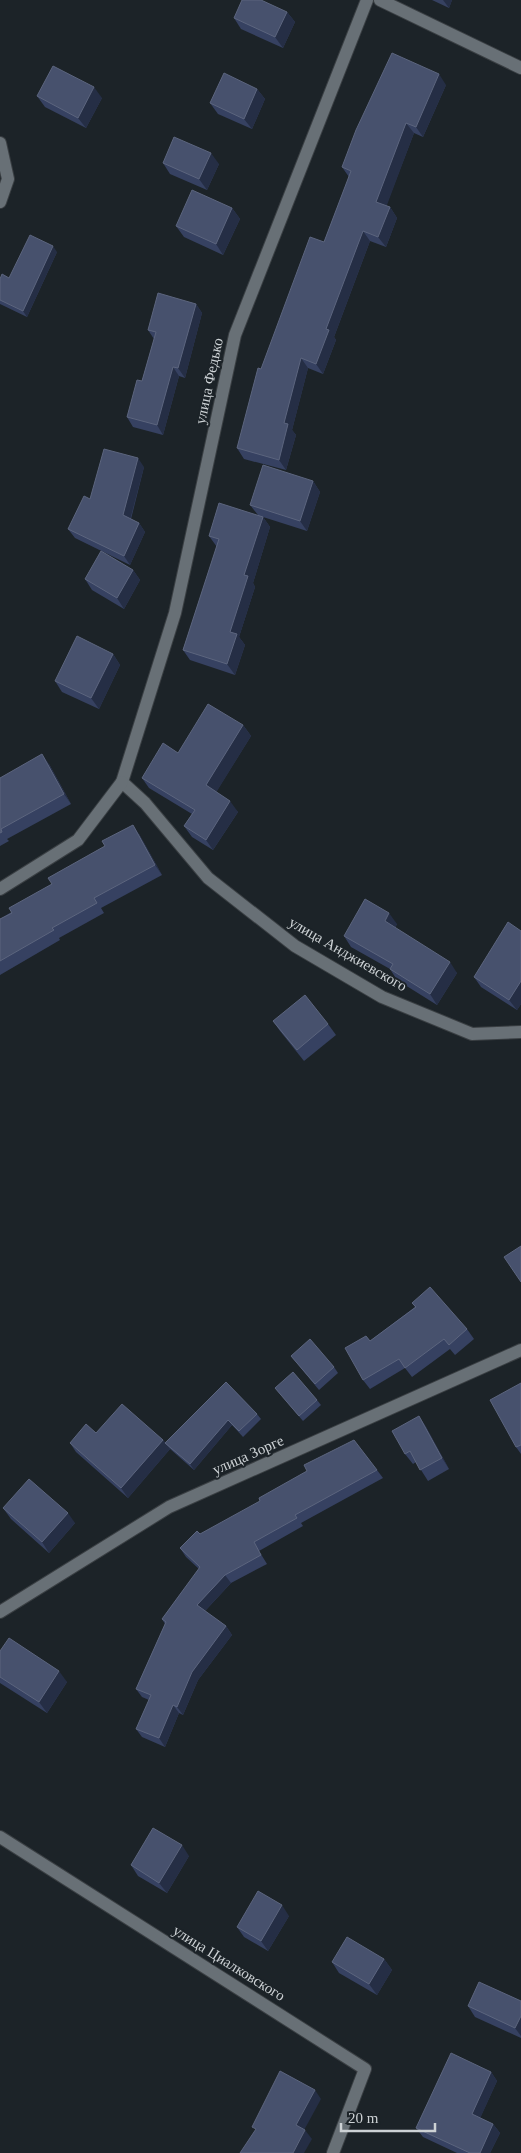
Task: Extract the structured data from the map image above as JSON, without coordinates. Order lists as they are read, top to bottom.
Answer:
{
  "streets": {
    "street": [
      "улица Федько",
      "улица Анджиевского",
      "улица Зорге",
      "улица Циалковского"
    ]
  },
  "crossings": [
    ["улица Федько", "улица Анджиевского"]
  ],
  "scale_bar": "20 m"
}
